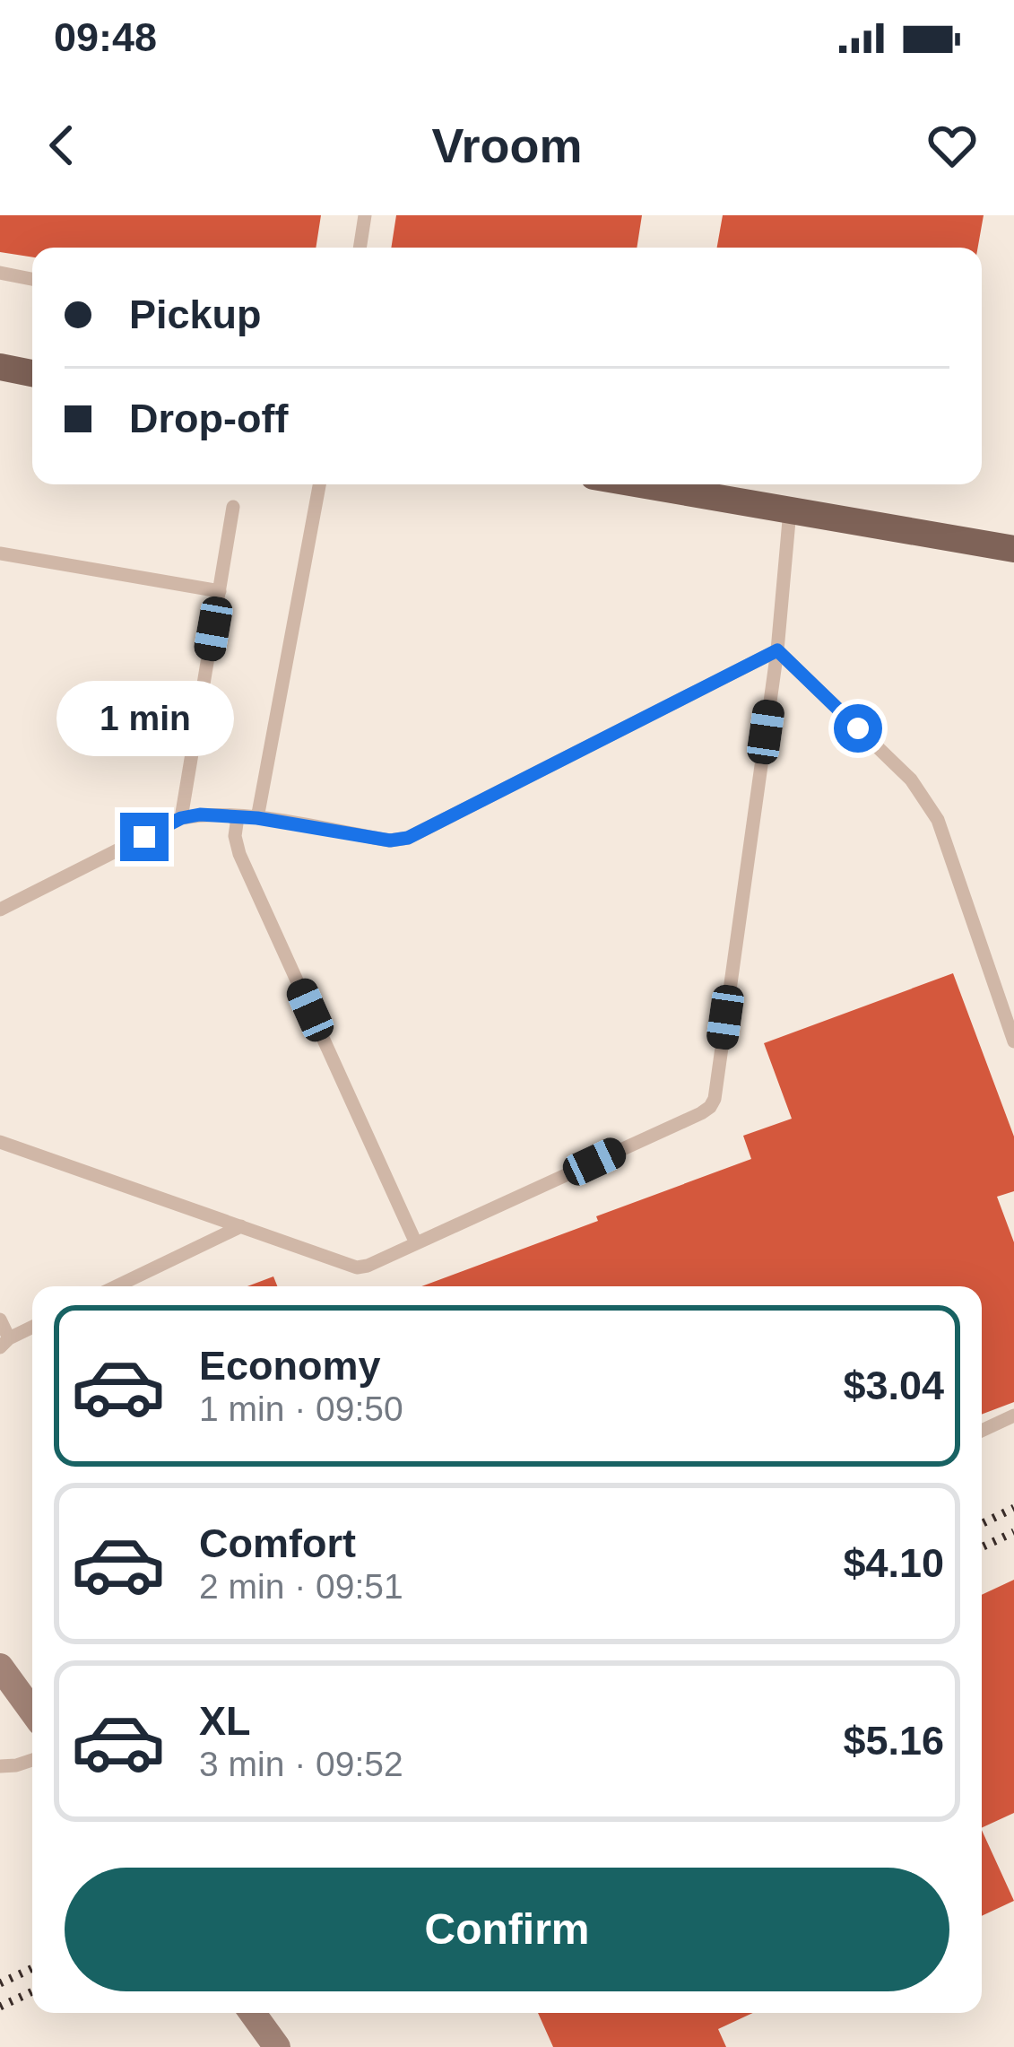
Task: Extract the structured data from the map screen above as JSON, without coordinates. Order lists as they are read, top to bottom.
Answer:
{
  "page": {
    "status": "09:48",
    "header": "Vroom",
    "banner": ["Pickup", "Drop-off"],
    "bubble": "1 min",
    "list": [
      {
        "name": "Economy",
        "note": "1 min · 09:50",
        "value": "$3.04"
      },
      {
        "name": "Comfort",
        "note": "2 min · 09:51",
        "value": "$4.10"
      },
      {
        "name": "XL",
        "note": "3 min · 09:52",
        "value": "$5.16"
      }
    ],
    "buttons": "Confirm"
  }
}
